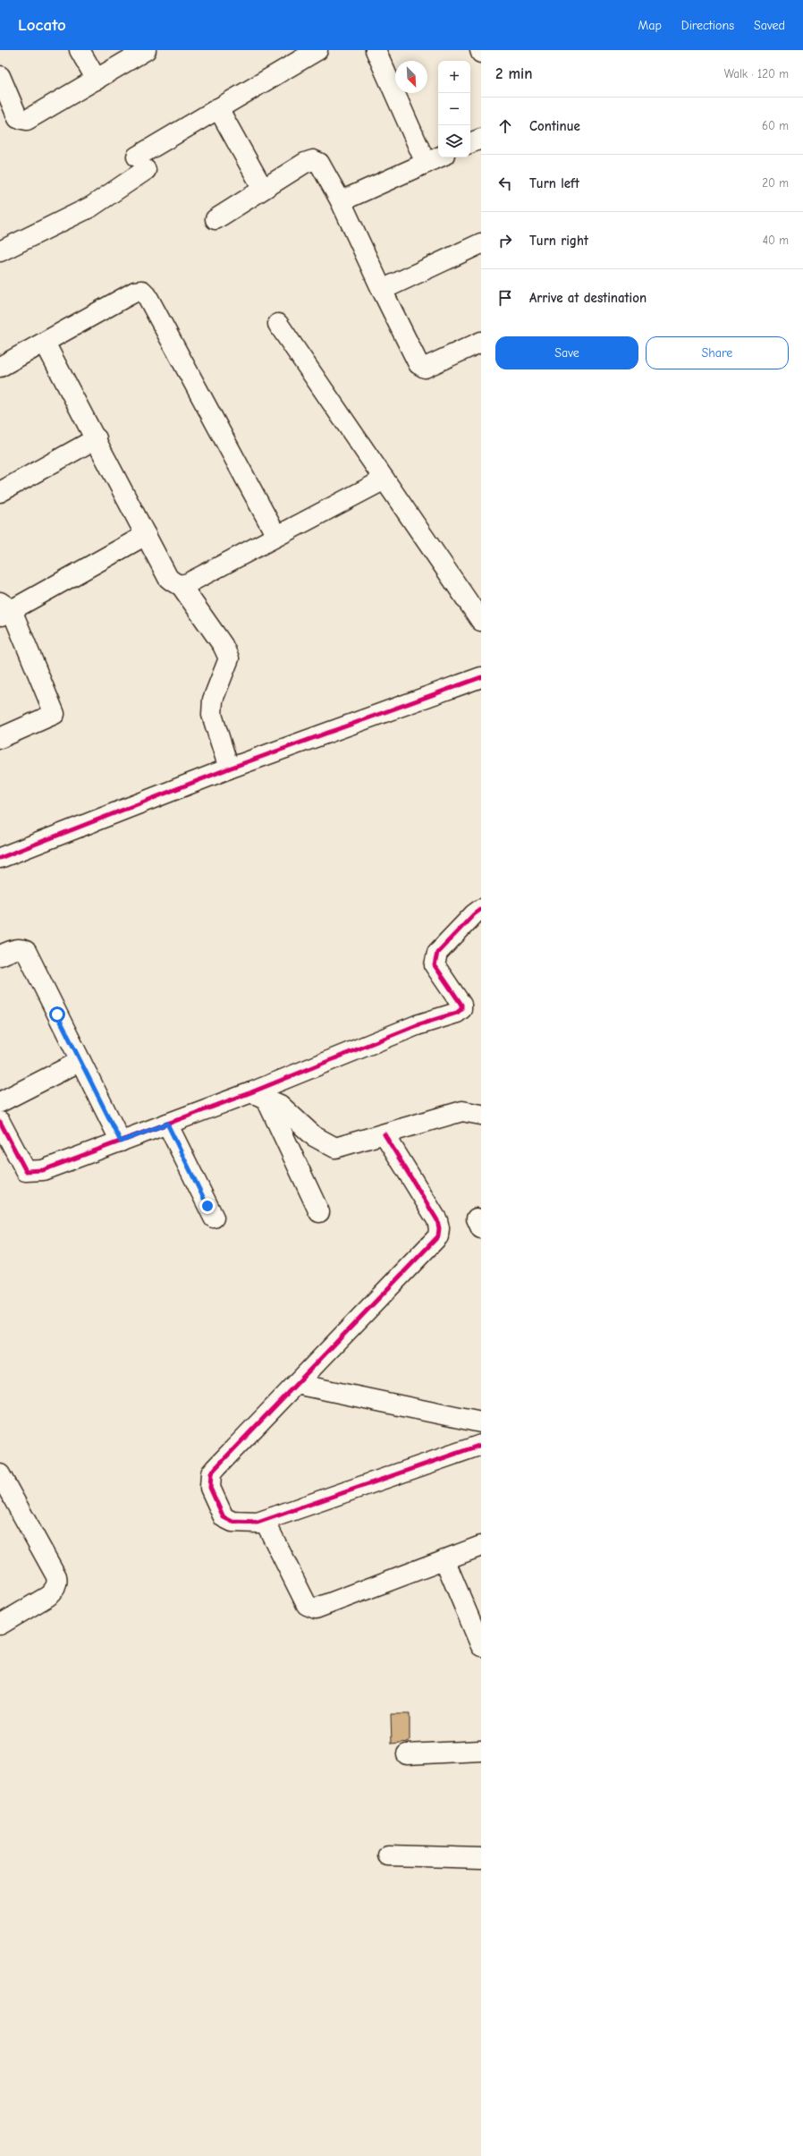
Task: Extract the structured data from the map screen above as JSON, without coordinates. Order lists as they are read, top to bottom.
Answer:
{
  "north": "bottom right",
  "page": {
    "header": "Locato",
    "nav": ["Map", "Directions", "Saved"],
    "heading": ["2 min", "Walk · 120 m"],
    "map_buttons": ["+", "−"],
    "list": [
      ["Continue", "60 m"],
      ["Turn left", "20 m"],
      ["Turn right", "40 m"],
      "Arrive at destination"
    ],
    "buttons": ["Save", "Share"]
  }
}
